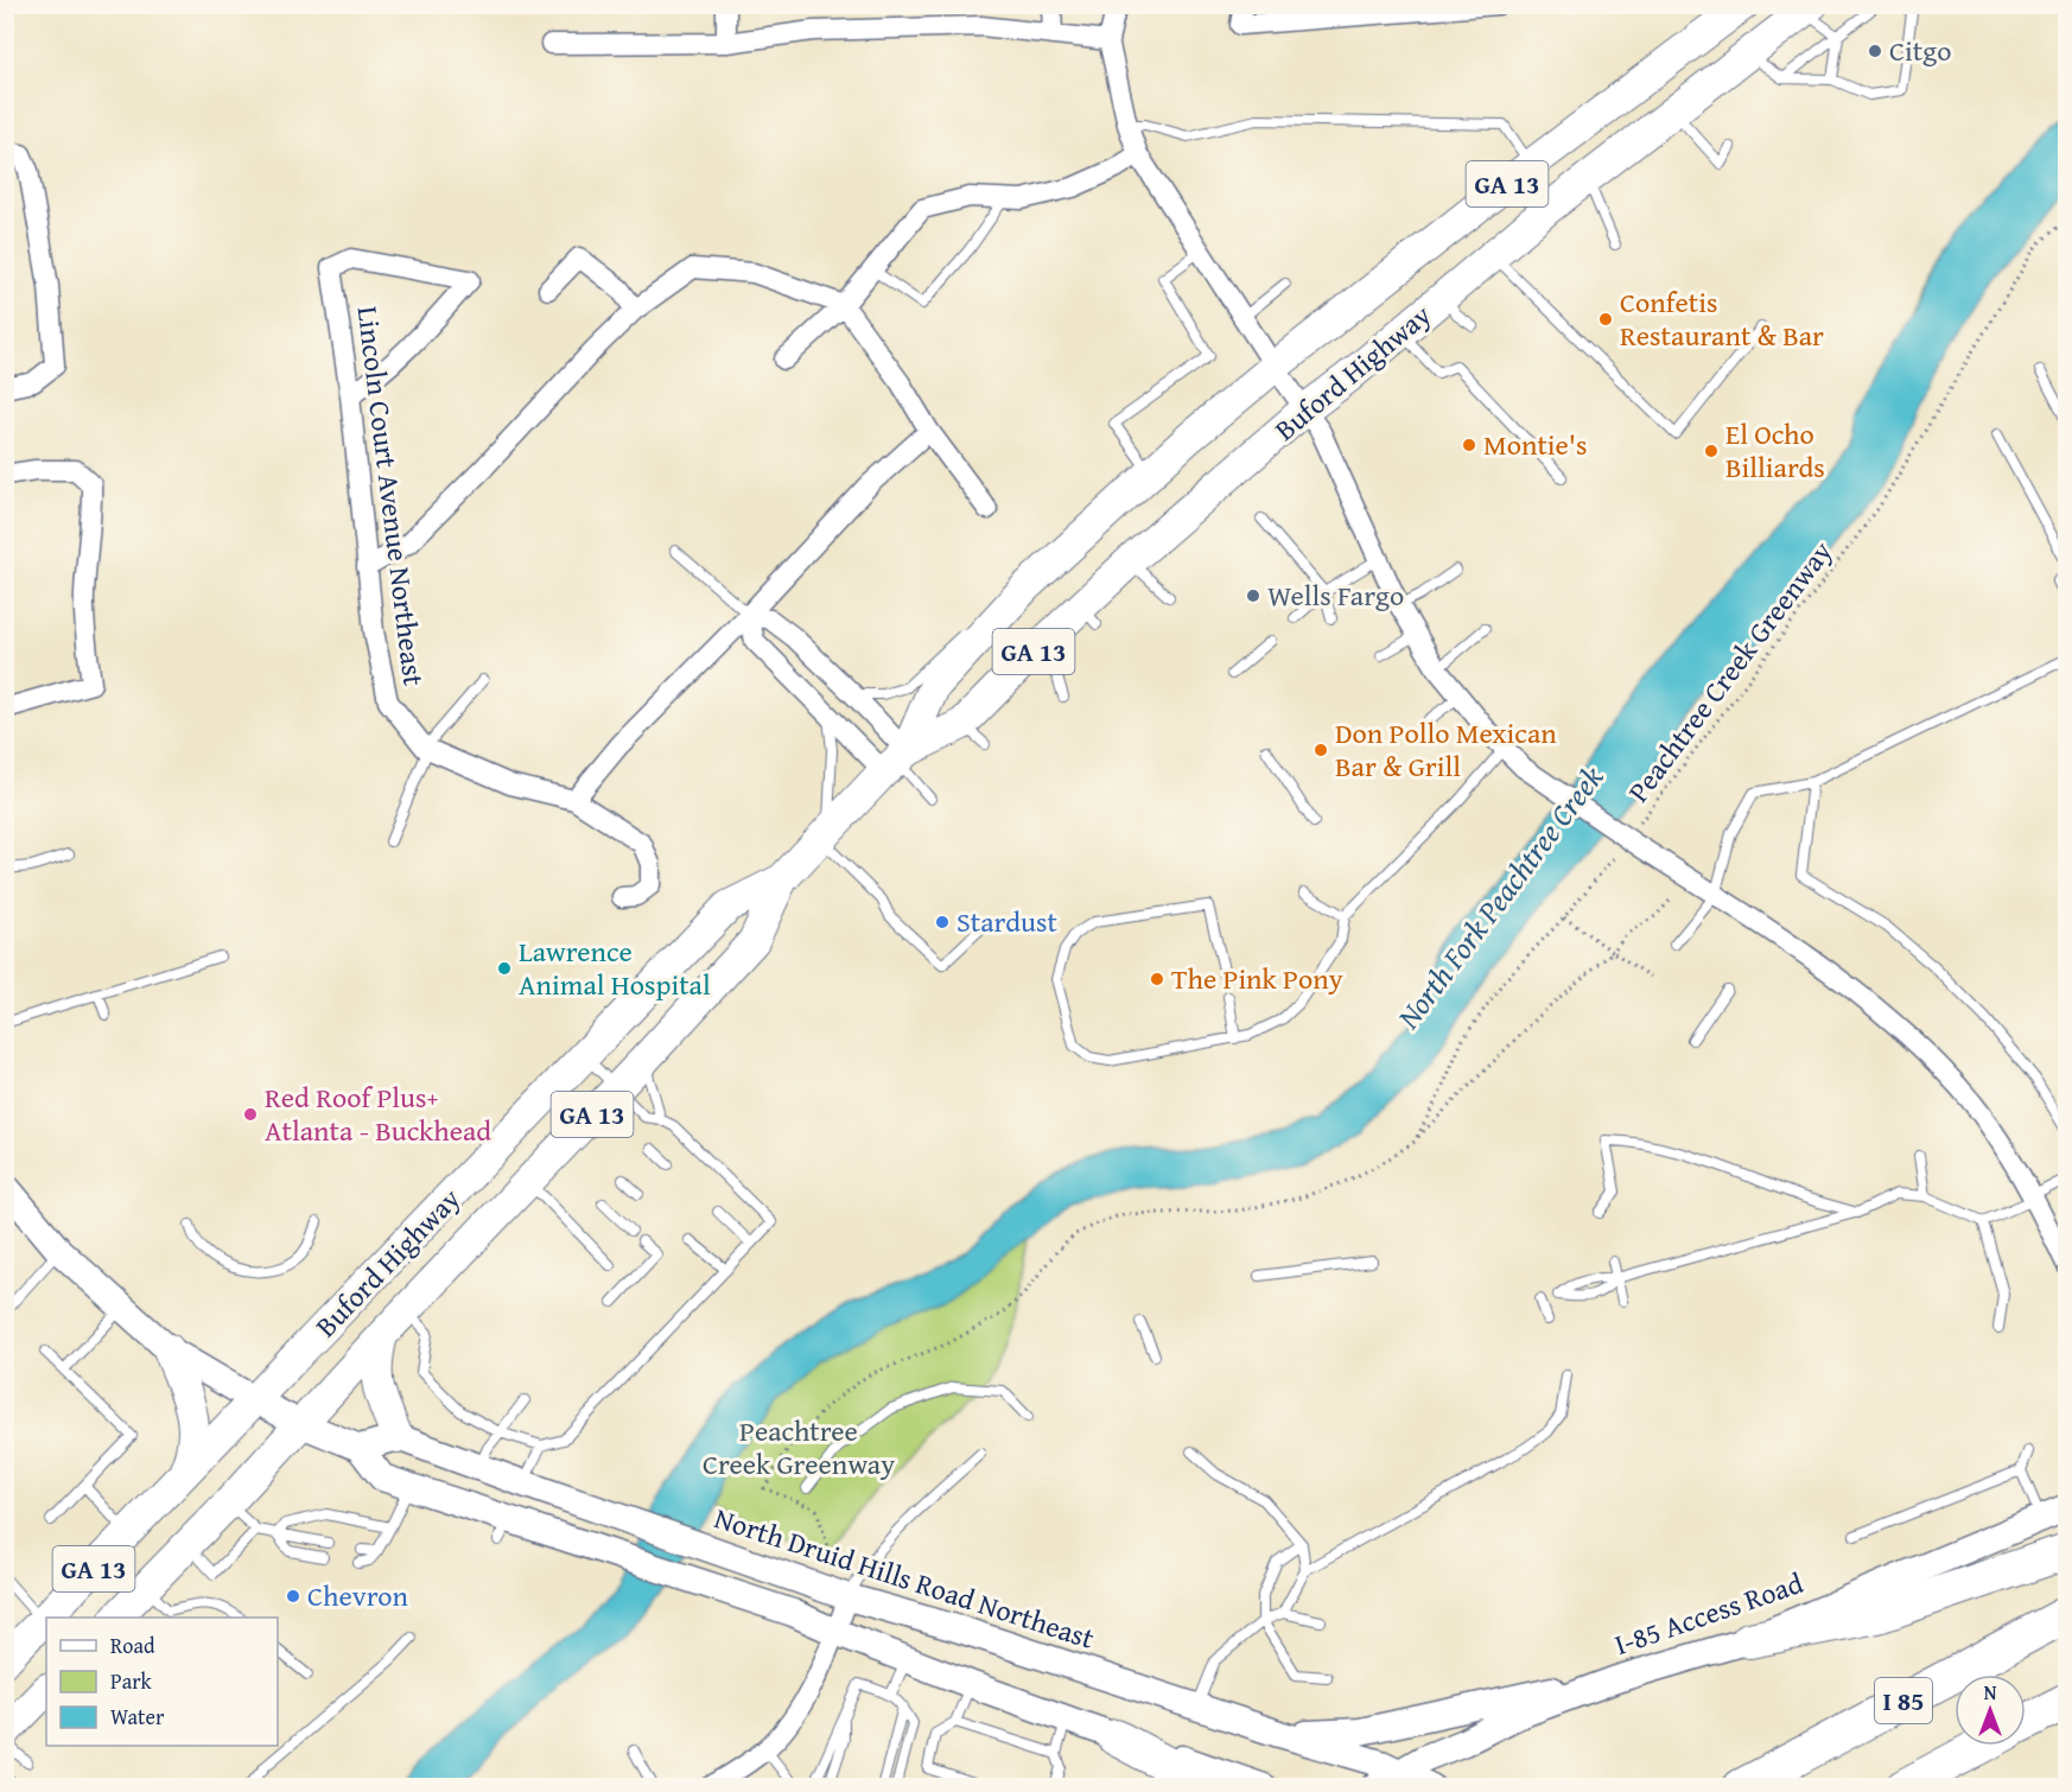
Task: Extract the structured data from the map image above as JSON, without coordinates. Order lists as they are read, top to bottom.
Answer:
{
  "streets": {
    "highway": ["I 85"],
    "main road": [
      "GA 13",
      "Buford Highway",
      "North Druid Hills Road Northeast",
      "I-85 Access Road"
    ],
    "street": ["Lincoln Court Avenue Northeast"],
    "path": ["Peachtree Creek Greenway"]
  },
  "crossings": [
    ["North Druid Hills Road Northeast", "I-85 Access Road"]
  ],
  "water": ["North Fork Peachtree Creek"],
  "parks": ["Peachtree Creek Greenway"],
  "places": [
    "Citgo",
    "Confetis Restaurant & Bar",
    "Montie's",
    "El Ocho Billiards",
    "Wells Fargo",
    "Don Pollo Mexican Bar & Grill",
    "Stardust",
    "Lawrence Animal Hospital",
    "The Pink Pony",
    "Red Roof Plus+ Atlanta - Buckhead",
    "Chevron"
  ],
  "legend": ["Road", "Park", "Water"],
  "north": "top"
}
